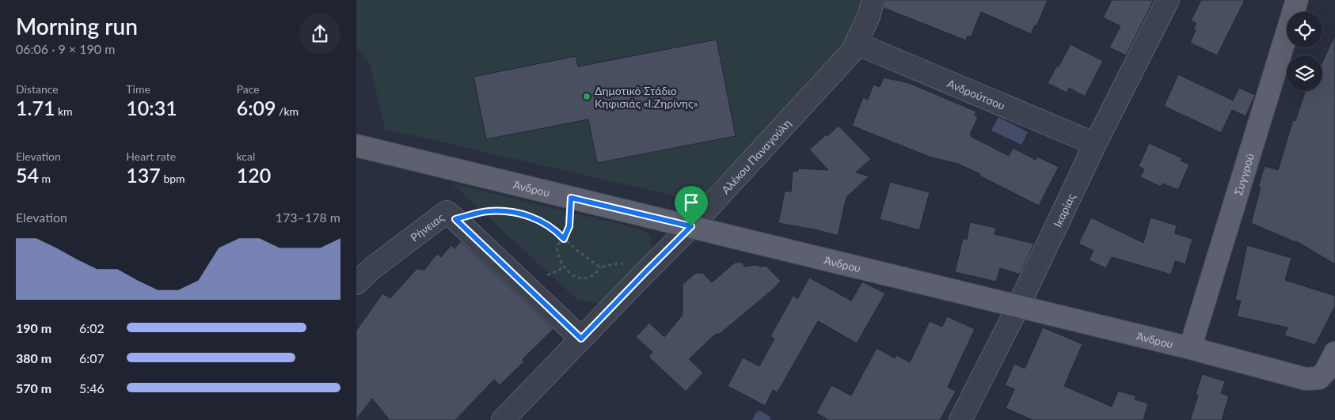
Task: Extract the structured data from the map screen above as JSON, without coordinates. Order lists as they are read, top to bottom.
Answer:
{
  "streets": {
    "main road": ["Συγγρού", "Άνδρου"],
    "street": [
      "Ανδρούτσου",
      "Αλέκου Παναγούλη",
      "Ικαρίας",
      "Ρήνειας"
    ]
  },
  "crossings": [
    ["Ανδρούτσου", "Αλέκου Παναγούλη"],
    ["Ανδρούτσου", "Ικαρίας"],
    ["Αλέκου Παναγούλη", "Άνδρου"],
    ["Αλέκου Παναγούλη", "Ρήνειας"],
    ["Συγγρού", "Άνδρου"],
    ["Άνδρου", "Ικαρίας"]
  ],
  "places": ["Δημοτικό Στάδιο Κηφισιάς «Ι.Ζηρίνης»"],
  "page": {
    "heading": ["Morning run", "06:06 · 9 × 190 m"],
    "stats": [
      ["Distance", "1.71 km"],
      ["Time", "10:31"],
      ["Pace", "6:09 /km"],
      ["Elevation", "54 m"],
      ["Heart rate", "137 bpm"],
      ["kcal", "120"]
    ],
    "chart": ["Elevation", "173–178 m"],
    "list": [
      {
        "name": "190 m",
        "note": "6:02"
      },
      {
        "name": "380 m",
        "note": "6:07"
      },
      {
        "name": "570 m",
        "note": "5:46"
      }
    ]
  }
}
